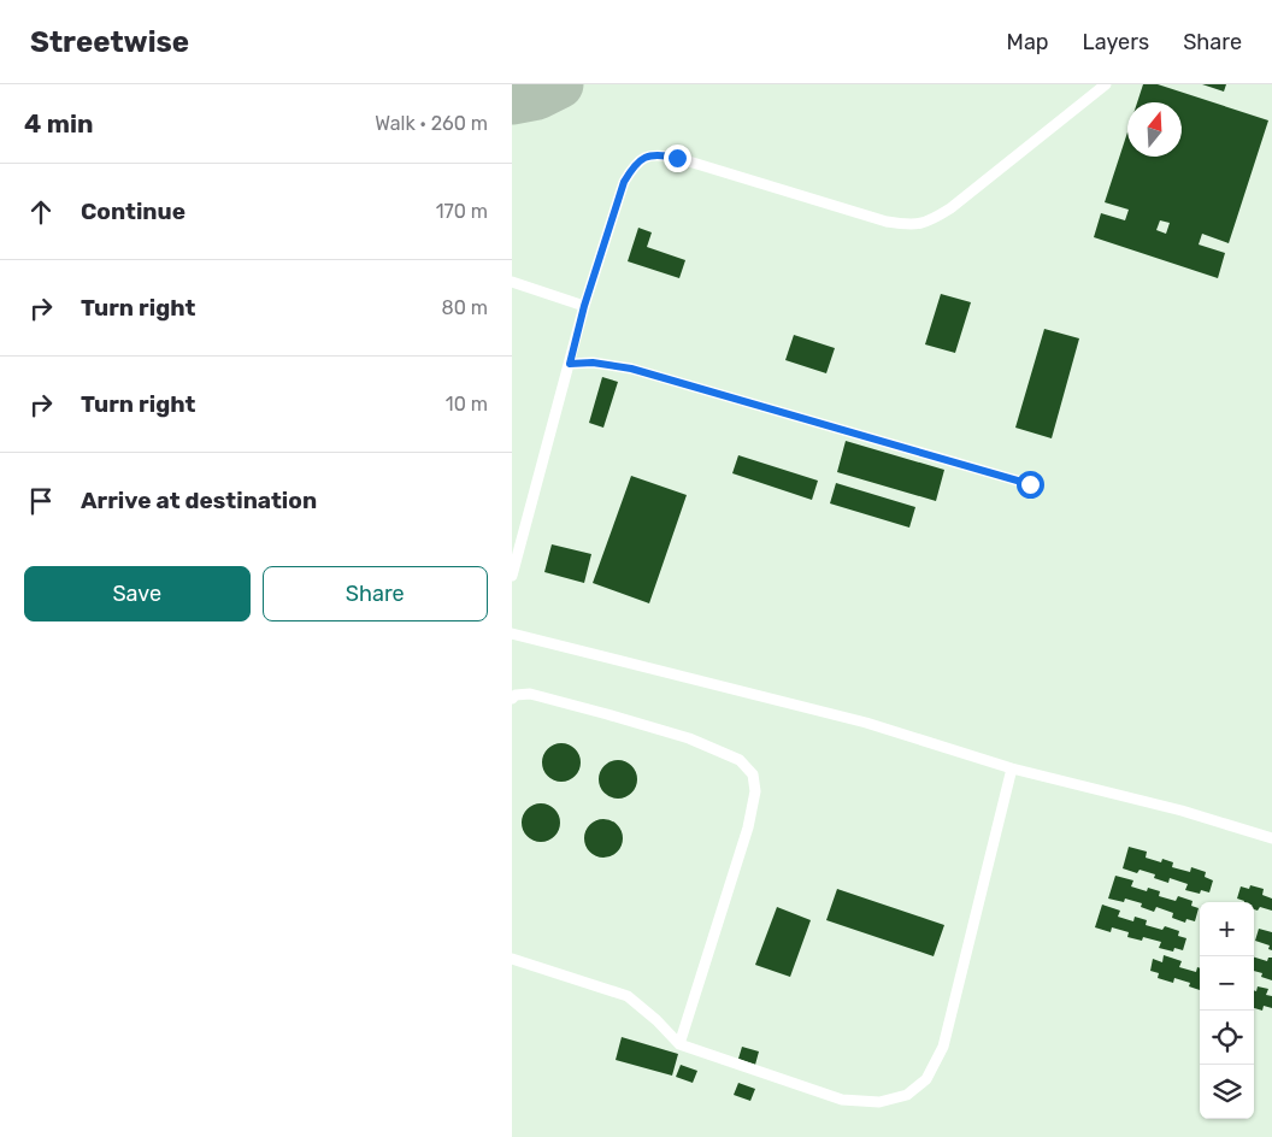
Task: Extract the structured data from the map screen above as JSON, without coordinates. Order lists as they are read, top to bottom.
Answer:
{
  "north": "top",
  "page": {
    "header": "Streetwise",
    "nav": ["Map", "Layers", "Share"],
    "heading": ["4 min", "Walk · 260 m"],
    "list": [
      ["Continue", "170 m"],
      ["Turn right", "80 m"],
      ["Turn right", "10 m"],
      "Arrive at destination"
    ],
    "buttons": ["Save", "Share"],
    "map_buttons": ["+", "−"]
  }
}
